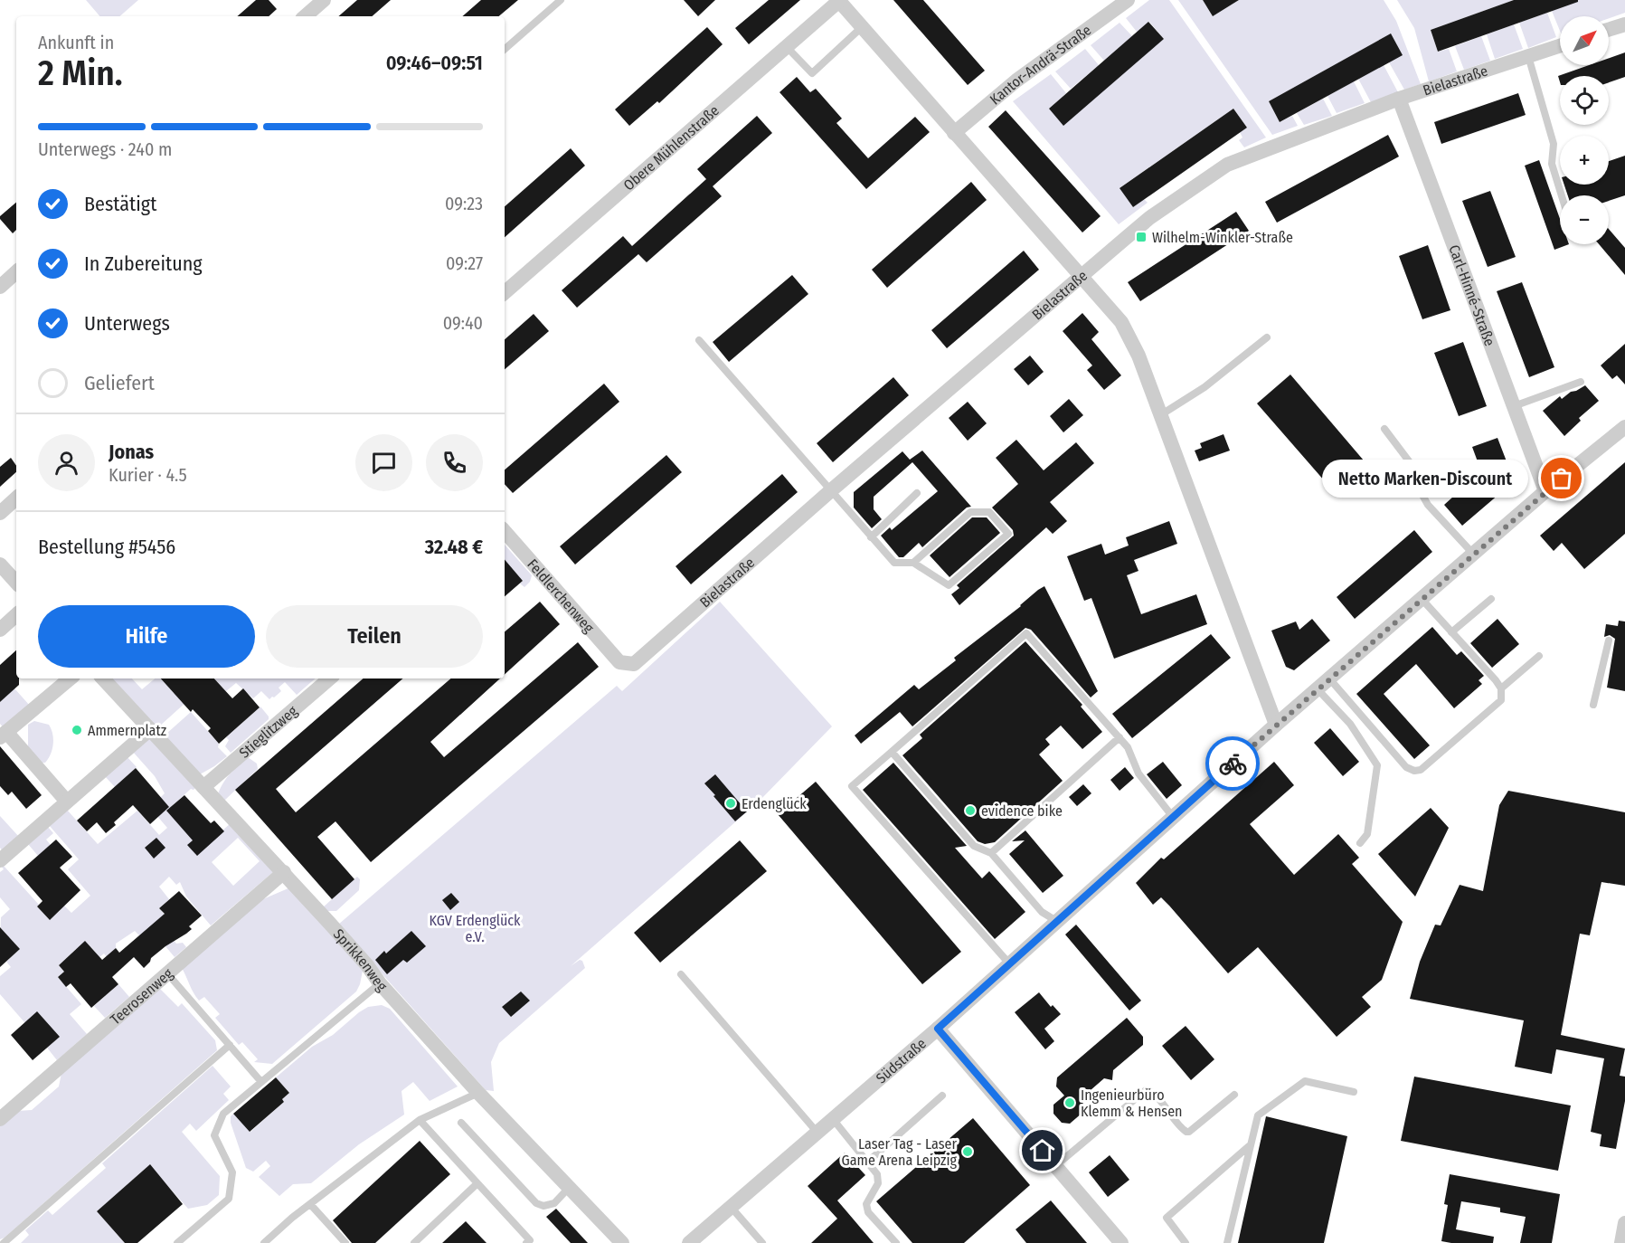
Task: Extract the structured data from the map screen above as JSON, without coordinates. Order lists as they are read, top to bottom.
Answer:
{
  "streets": {
    "street": [
      "Kantor-Andrä-Straße",
      "Bielastraße",
      "Obere Mühlenstraße",
      "Carl-Hinné-Straße",
      "Feldlerchenweg",
      "Stieglitzweg",
      "Sprikkenweg",
      "Teerosenweg",
      "Südstraße"
    ]
  },
  "crossings": [
    ["Bielastraße", "Carl-Hinné-Straße"],
    ["Bielastraße", "Feldlerchenweg"],
    ["Carl-Hinné-Straße", "Südstraße"],
    ["Stieglitzweg", "Sprikkenweg"],
    ["Sprikkenweg", "Teerosenweg"]
  ],
  "parks": ["KGV Erdenglück e.V."],
  "places": {
    "transit": ["Wilhelm-Winkler-Straße"],
    "other": [
      "Netto Marken-Discount",
      "Ammernplatz",
      "Erdenglück",
      "evidence bike",
      "Ingenieurbüro Klemm & Hensen",
      "Laser Tag - Laser Game Arena Leipzig"
    ]
  },
  "north": "top right",
  "page": {
    "map_buttons": ["+", "−"],
    "heading": ["2 Min.", "Ankunft in", "09:46–09:51"],
    "panel": [
      "Jonas",
      "Kurier · 4.5",
      "Bestellung #5456",
      "32.48 €"
    ],
    "bar": "Unterwegs · 240 m",
    "list": [
      ["Bestätigt", "09:23"],
      ["In Zubereitung", "09:27"],
      ["Unterwegs", "09:40"],
      "Geliefert"
    ],
    "bubble": "Netto Marken-Discount",
    "buttons": ["Hilfe", "Teilen"]
  }
}
